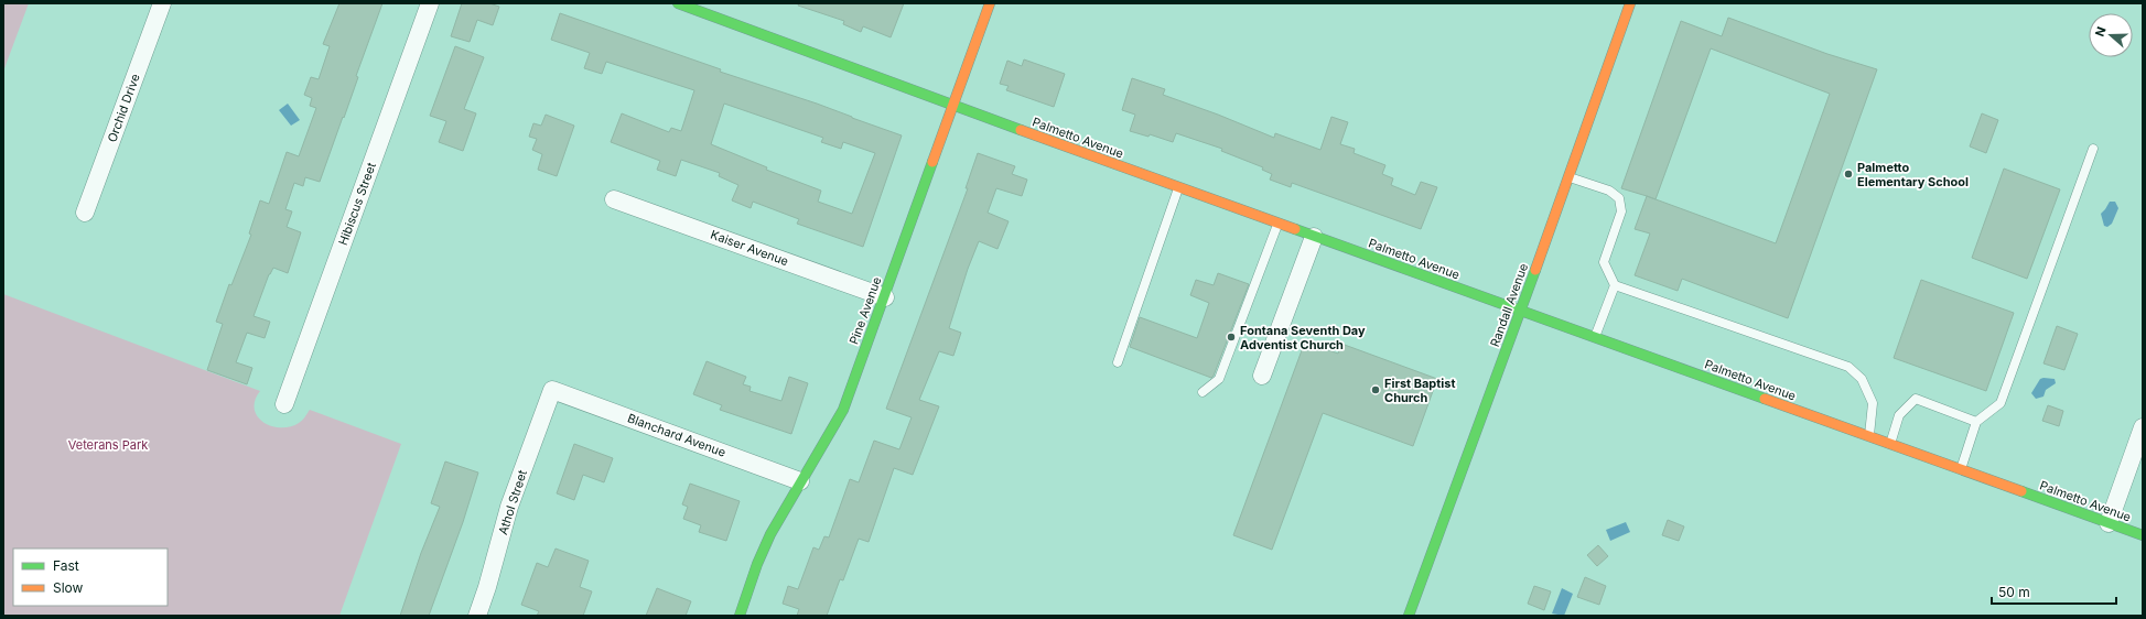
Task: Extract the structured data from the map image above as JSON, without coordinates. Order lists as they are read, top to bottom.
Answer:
{
  "streets": {
    "street": [
      "Orchid Drive",
      "Palmetto Avenue",
      "Hibiscus Street",
      "Kaiser Avenue",
      "Randall Avenue",
      "Pine Avenue",
      "Blanchard Avenue",
      "Athol Street"
    ]
  },
  "crossings": [
    ["Palmetto Avenue", "Randall Avenue"],
    ["Palmetto Avenue", "Pine Avenue"],
    ["Kaiser Avenue", "Pine Avenue"],
    ["Pine Avenue", "Blanchard Avenue"],
    ["Blanchard Avenue", "Athol Street"]
  ],
  "parks": ["Veterans Park"],
  "places": ["Palmetto Elementary School", "Fontana Seventh Day Adventist Church", "First Baptist Church"],
  "legend": ["Fast", "Slow"],
  "scale_bar": "50 m",
  "north": "left"
}
